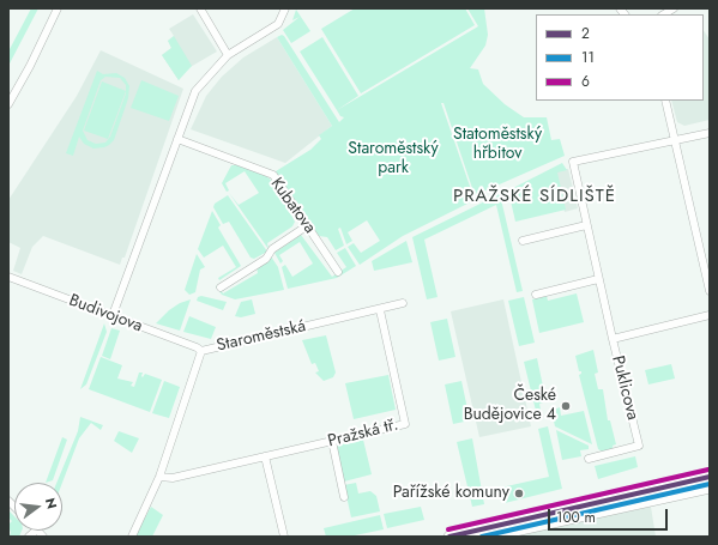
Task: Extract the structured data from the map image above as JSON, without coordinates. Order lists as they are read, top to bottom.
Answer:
{
  "streets": {
    "street": [
      "Kubatova",
      "Budivojova",
      "Staroměstská",
      "Puklicova",
      "Pražská tř."
    ]
  },
  "crossings": [
    ["Budivojova", "Staroměstská"],
    ["Staroměstská", "Pražská tř."]
  ],
  "districts": ["PRAŽSKÉ SÍDLIŠTĚ"],
  "parks": ["Statoměstský hřbitov", "Staroměstský park"],
  "places": ["České Budějovice 4", "Pařížské komuny"],
  "lines": ["transit line 6", "transit line 2", "transit line 11"],
  "legend": ["2", "11", "6"],
  "scale_bar": "100 m",
  "north": "right"
}
